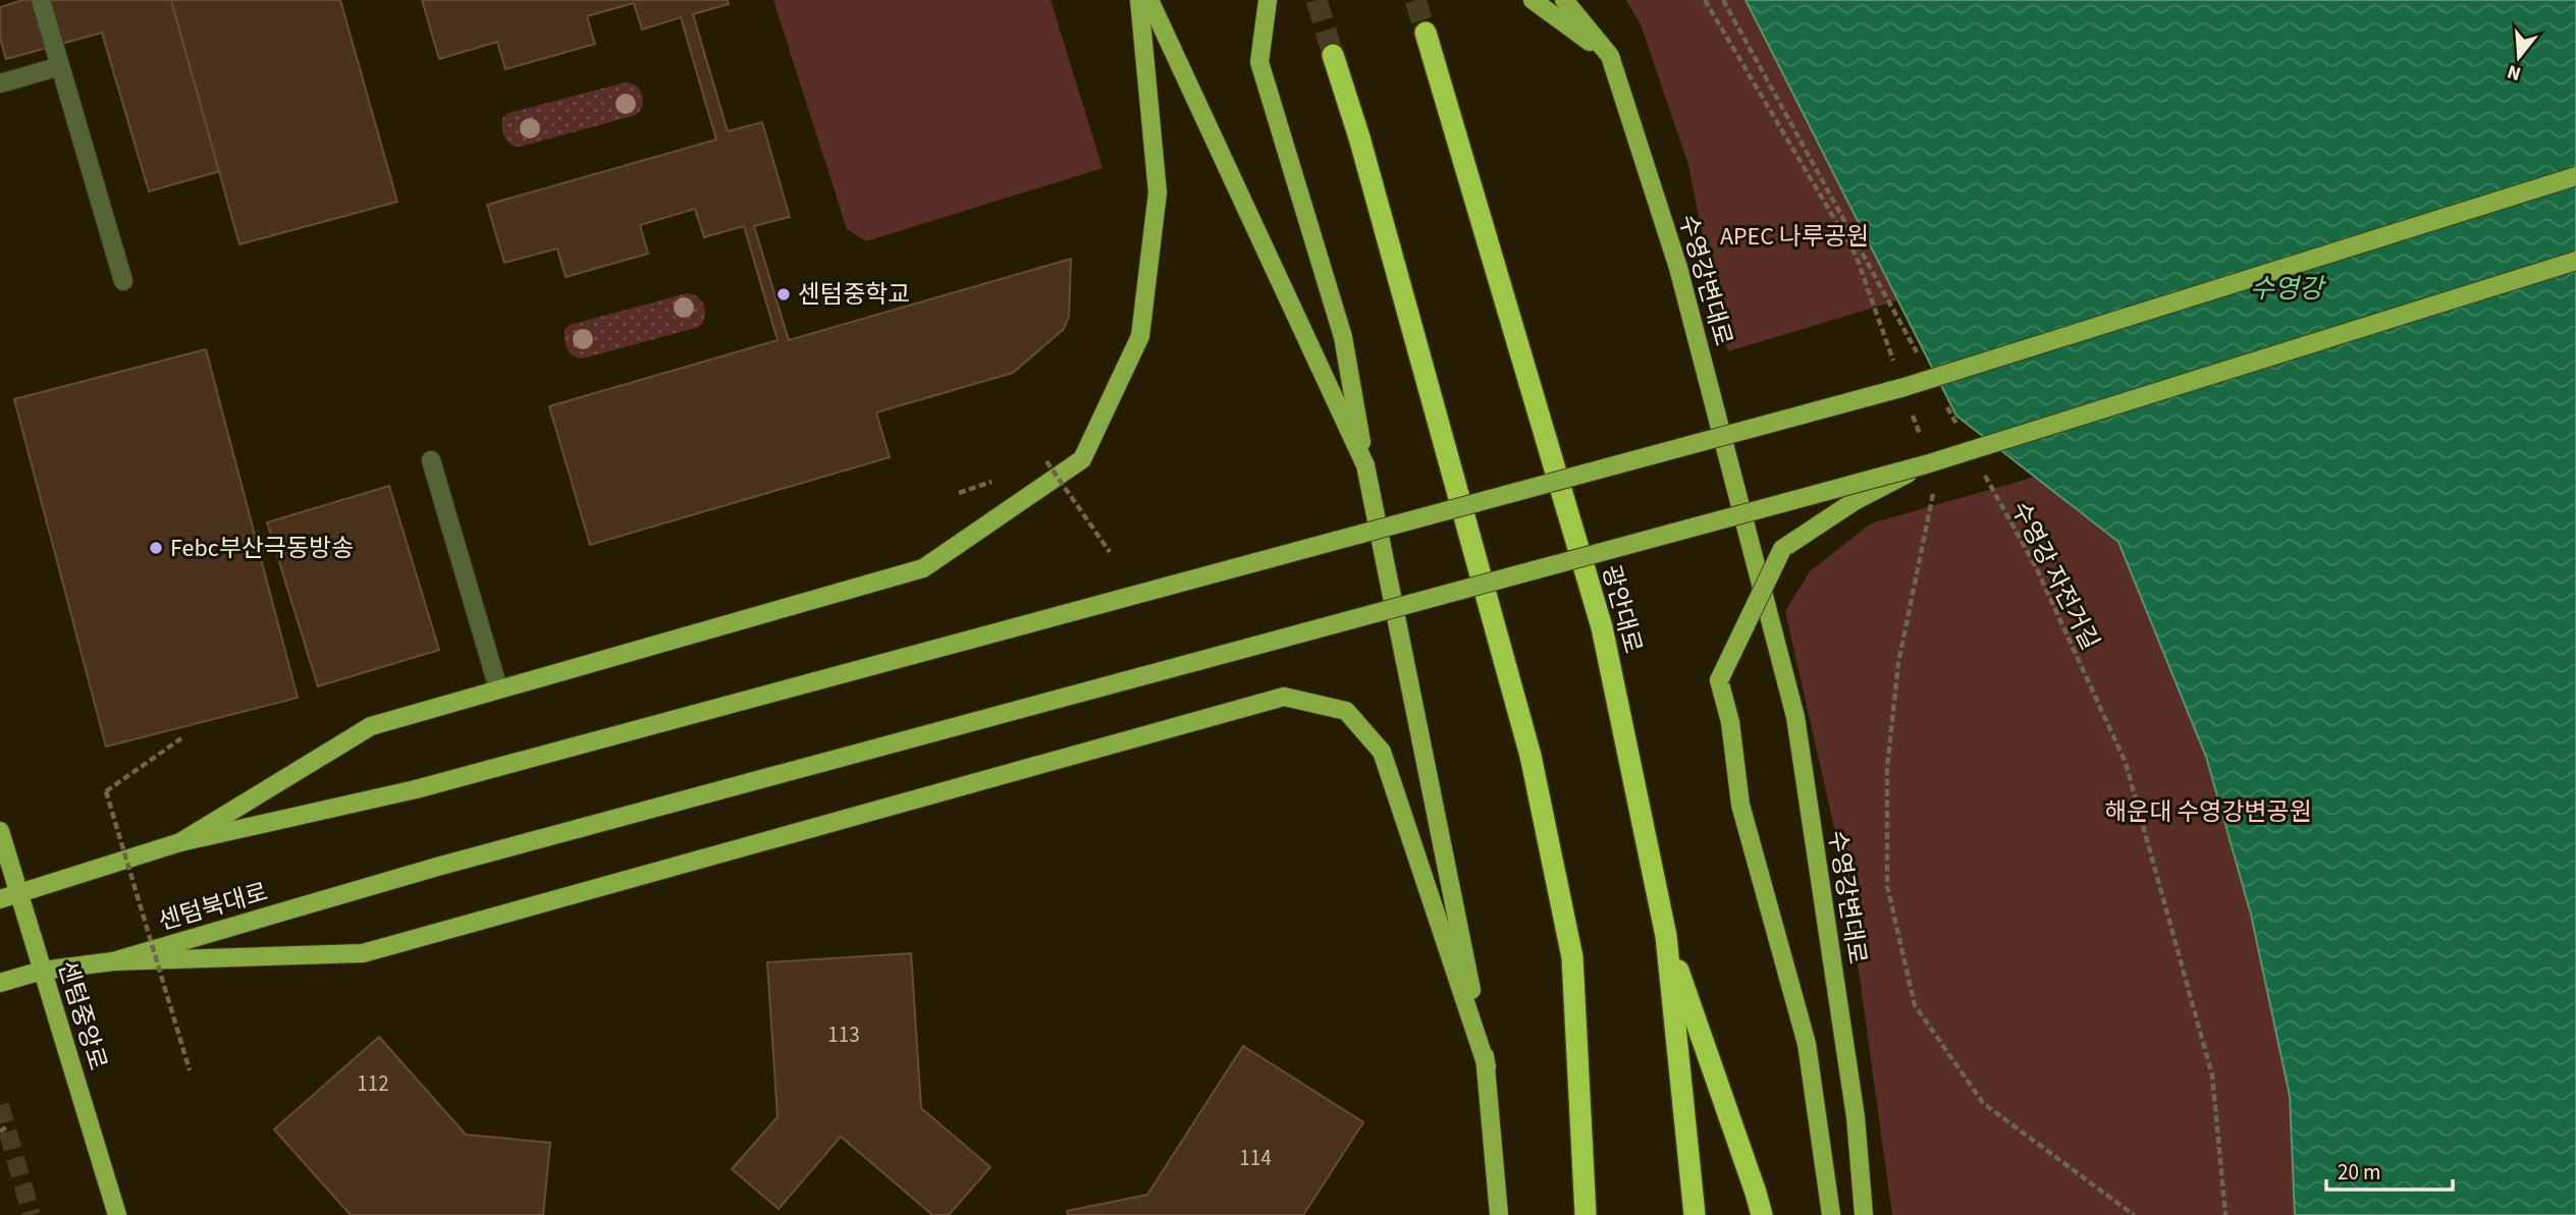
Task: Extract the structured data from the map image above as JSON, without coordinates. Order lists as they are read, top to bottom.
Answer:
{
  "streets": {
    "highway": ["광안대로"],
    "main road": ["수영강변대로", "센텀북대로", "센텀중앙로"],
    "path": ["수영강 자전거길"]
  },
  "crossings": [
    ["센텀북대로", "센텀중앙로"]
  ],
  "water": ["수영강"],
  "parks": ["APEC 나루공원", "해운대 수영강변공원"],
  "places": ["센텀중학교", "Febc부산극동방송"],
  "house_numbers": ["113", "112", "114"],
  "scale_bar": "20 m",
  "north": "bottom"
}
